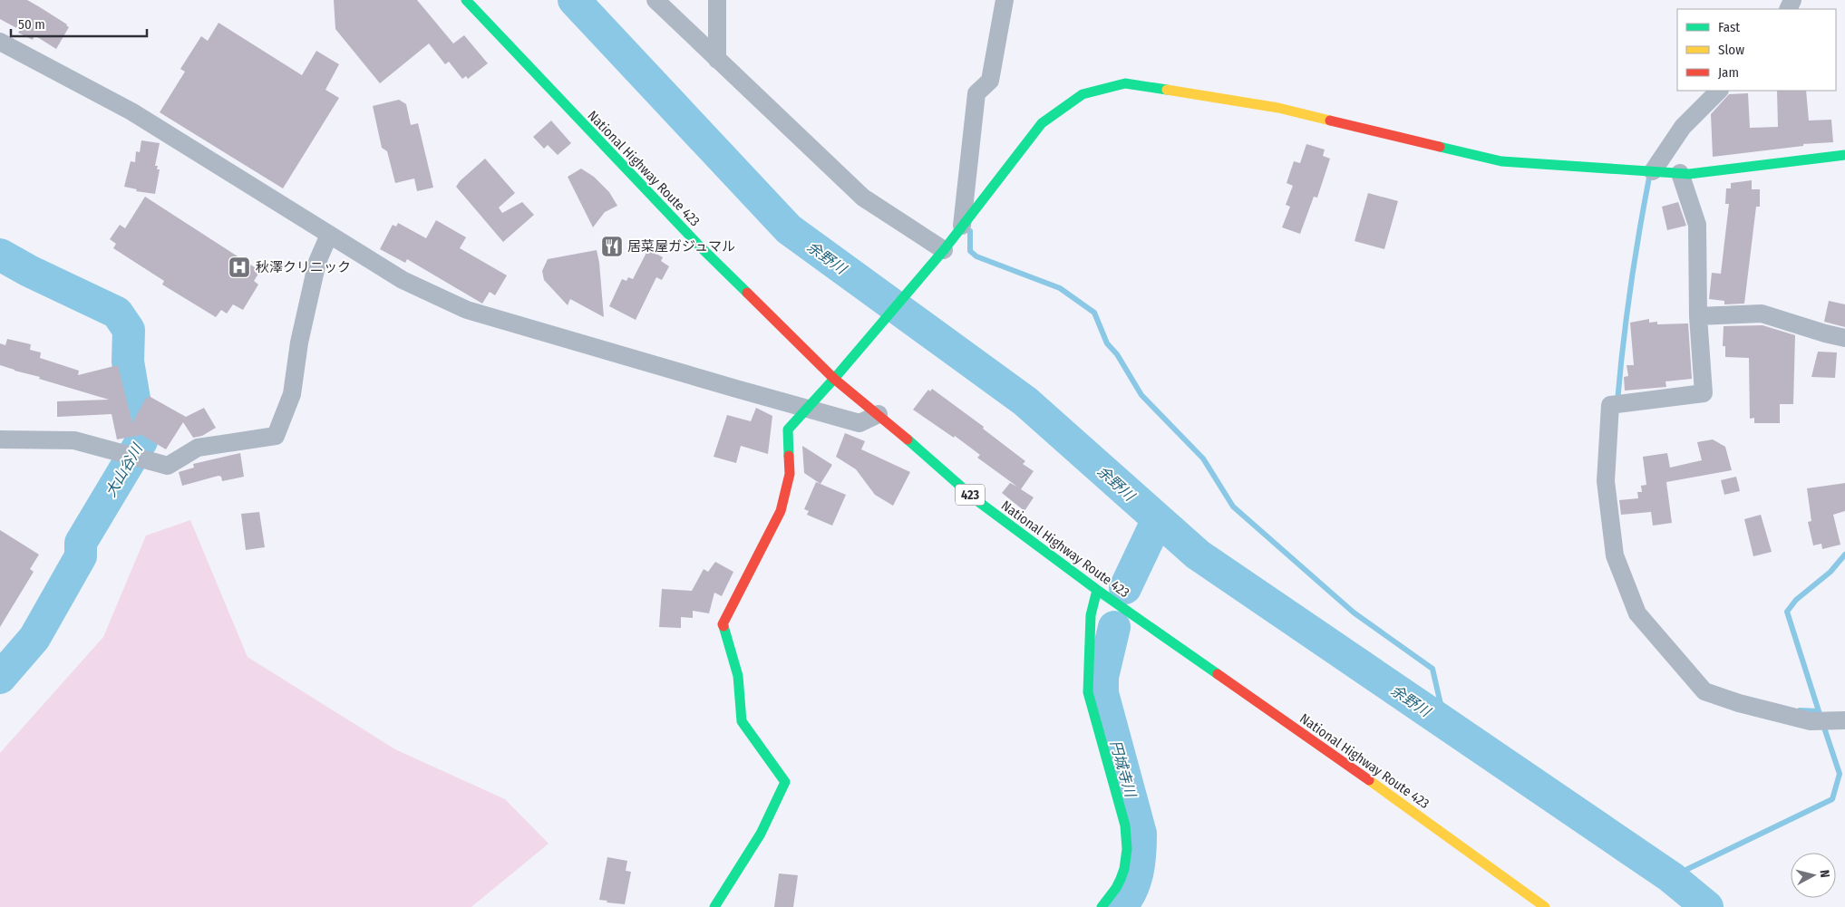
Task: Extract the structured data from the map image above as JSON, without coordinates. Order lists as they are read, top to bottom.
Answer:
{
  "streets": {
    "main road": ["National Highway Route 423", "423"]
  },
  "water": ["余野川", "大山谷川", "円城寺川"],
  "places": {
    "restaurant": ["居菜屋ガジュマル"],
    "hospital": ["秋澤クリニック"]
  },
  "legend": ["Fast", "Slow", "Jam"],
  "scale_bar": "50 m",
  "north": "right"
}
